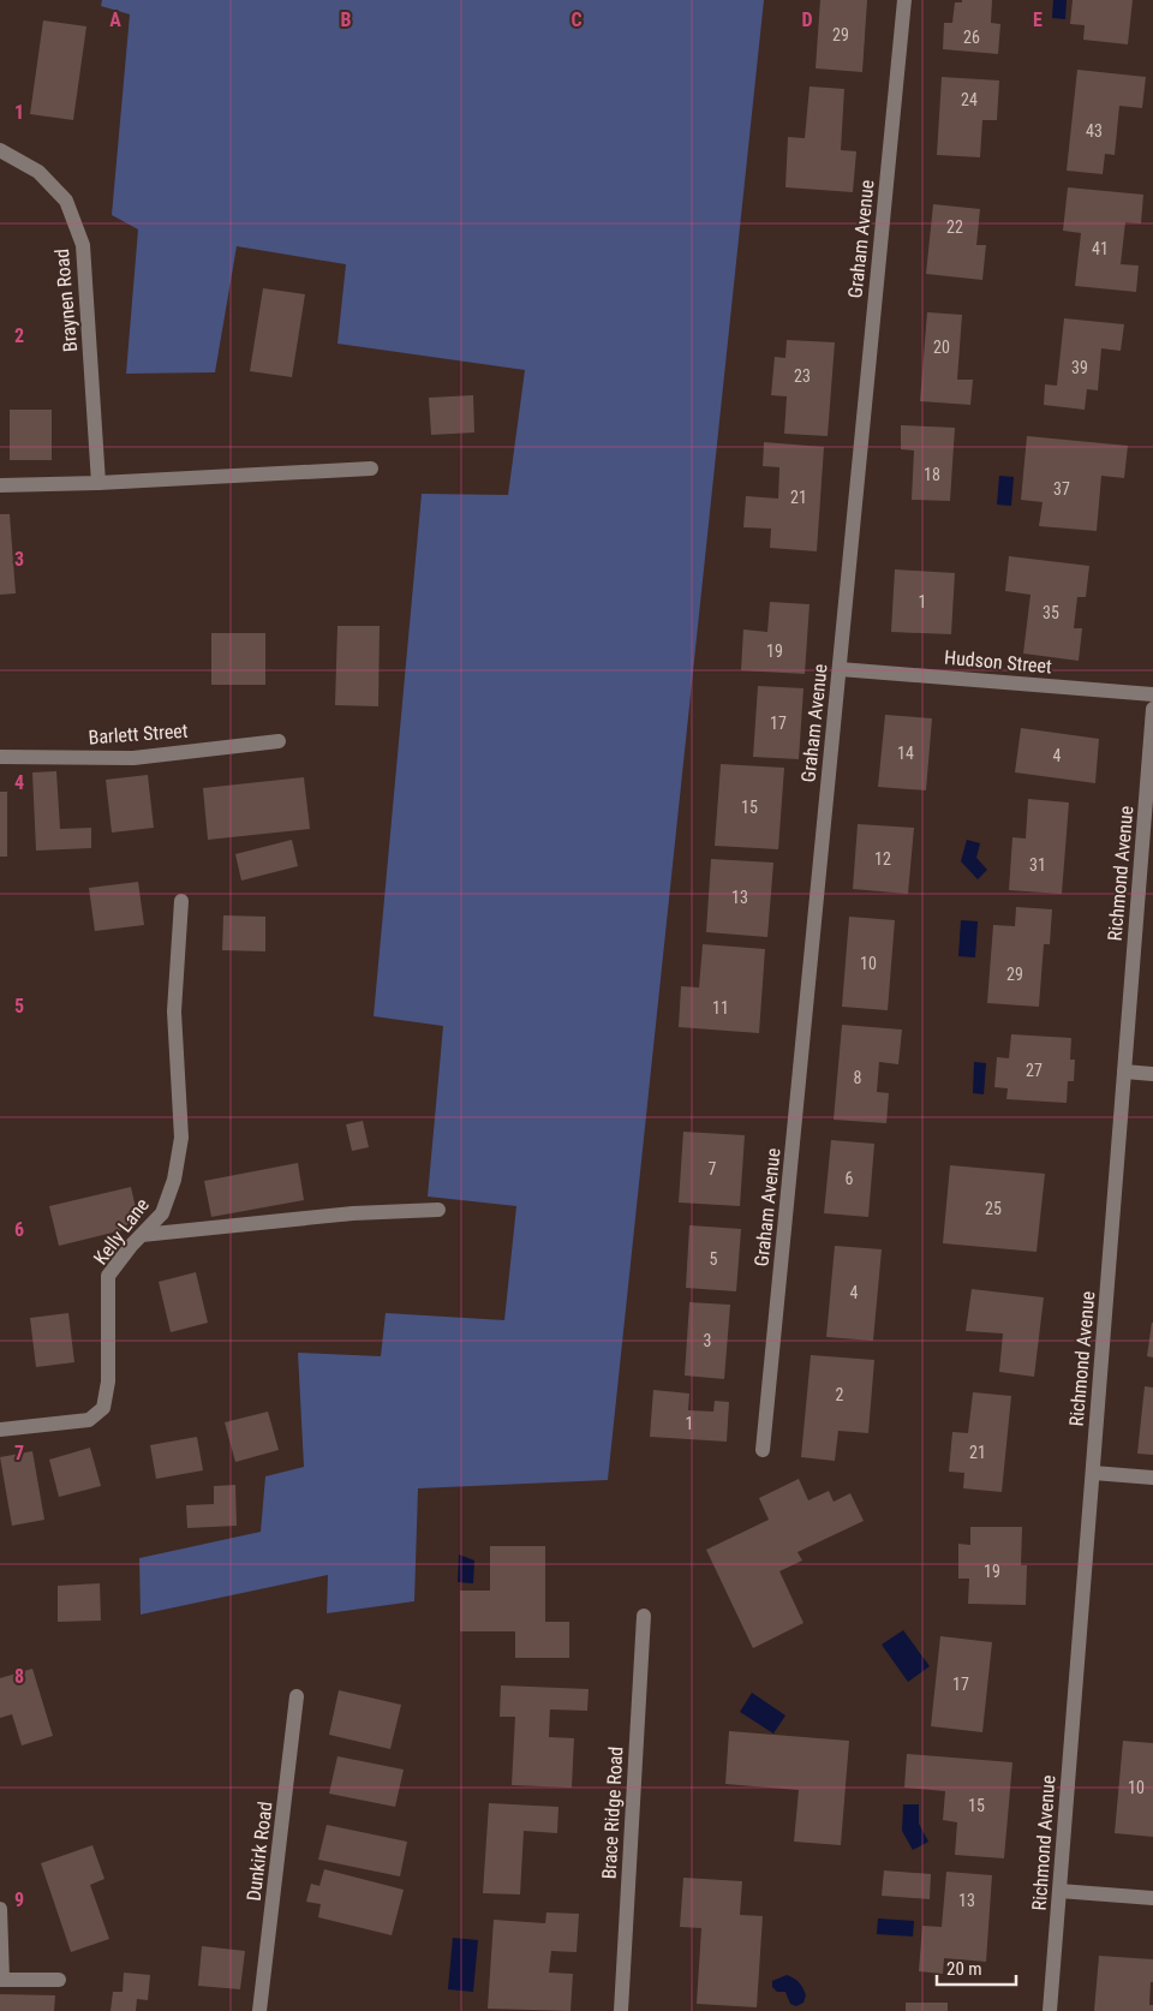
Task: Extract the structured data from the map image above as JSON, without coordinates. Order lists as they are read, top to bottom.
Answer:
{
  "streets": {
    "street": [
      "Graham Avenue",
      "Braynen Road",
      "Hudson Street",
      "Barlett Street",
      "Richmond Avenue",
      "Kelly Lane",
      "Brace Ridge Road",
      "Dunkirk Road"
    ]
  },
  "crossings": [
    ["Graham Avenue", "Hudson Street"]
  ],
  "house_numbers": [
    "29",
    "26",
    "24",
    "43",
    "22",
    "41",
    "20",
    "39",
    "23",
    "18",
    "37",
    "21",
    "1",
    "35",
    "19",
    "17",
    "14",
    "4",
    "15",
    "12",
    "31",
    "13",
    "10",
    "29",
    "11",
    "27",
    "8",
    "7",
    "6",
    "25",
    "5",
    "4",
    "3",
    "2",
    "1",
    "21",
    "19",
    "17",
    "10",
    "15",
    "13"
  ],
  "scale_bar": "20 m",
  "grid": {
    "columns": [
      "A",
      "B",
      "C",
      "D",
      "E"
    ],
    "rows": [
      "1",
      "2",
      "3",
      "4",
      "5",
      "6",
      "7",
      "8",
      "9"
    ]
  }
}
